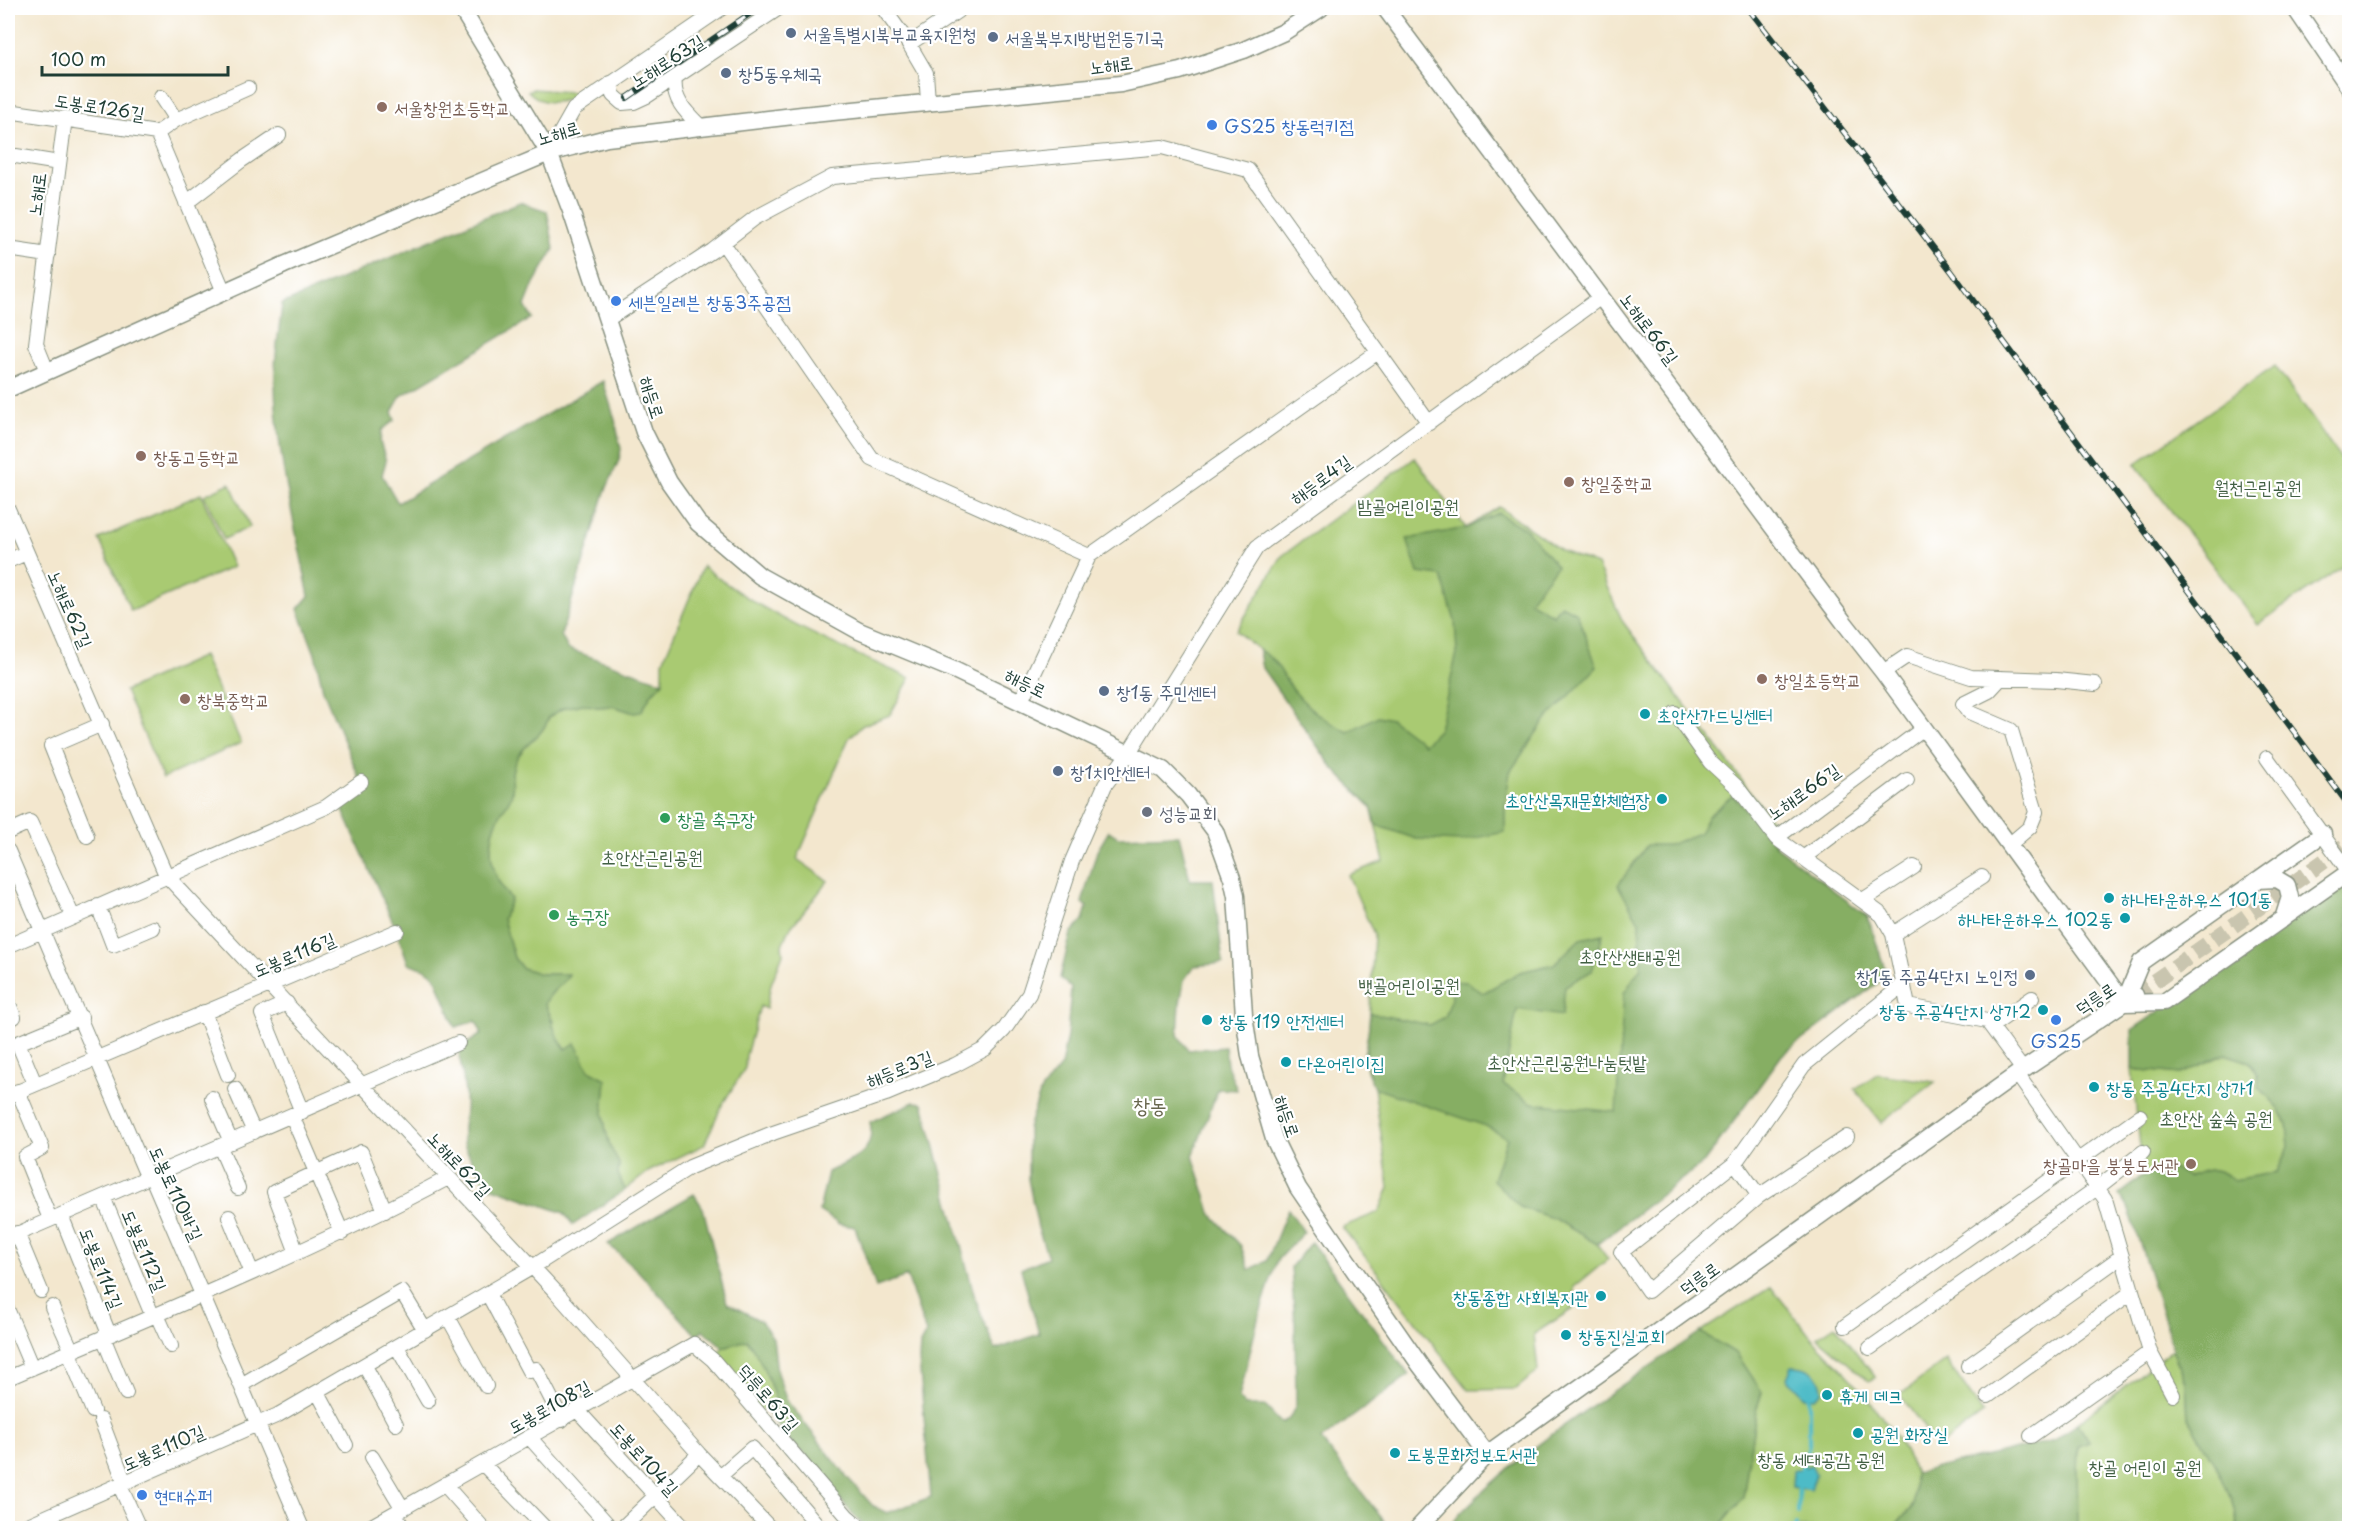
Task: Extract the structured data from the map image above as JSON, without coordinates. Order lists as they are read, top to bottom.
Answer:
{
  "streets": {
    "main road": [
      "노해로",
      "노해로66길",
      "해등로",
      "덕릉로"
    ],
    "street": [
      "노해로63길",
      "도봉로126길",
      "해등로4길",
      "노해로62길",
      "도봉로116길",
      "해등로3길",
      "도봉로110바길",
      "도봉로112길",
      "도봉로114길",
      "덕릉로63길",
      "도봉로108길",
      "도봉로110길",
      "도봉로104길"
    ]
  },
  "crossings": [
    ["노해로63길", "노해로"],
    ["노해로63길", "해등로"],
    ["노해로", "도봉로126길"],
    ["노해로", "해등로"],
    ["노해로66길", "해등로4길"],
    ["노해로66길", "덕릉로"],
    ["해등로", "해등로4길"],
    ["해등로", "덕릉로"],
    ["해등로", "해등로3길"],
    ["해등로4길", "해등로3길"],
    ["노해로62길", "도봉로116길"],
    ["노해로62길", "해등로3길"],
    ["노해로62길", "도봉로112길"],
    ["노해로62길", "도봉로114길"],
    ["노해로62길", "도봉로110길"],
    ["도봉로116길", "도봉로110바길"],
    ["도봉로116길", "도봉로114길"],
    ["해등로3길", "도봉로110길"],
    ["도봉로110바길", "도봉로112길"],
    ["도봉로110바길", "도봉로114길"],
    ["도봉로110바길", "도봉로110길"],
    ["도봉로112길", "도봉로114길"],
    ["덕릉로63길", "도봉로108길"],
    ["도봉로108길", "도봉로104길"]
  ],
  "districts": ["창동"],
  "parks": [
    "월천근린공원",
    "밤골어린이공원",
    "초안산근린공원",
    "초안산생태공원",
    "뱃골어린이공원",
    "초안산근린공원나눔텃밭",
    "초안산 숲속 공원",
    "창동 세대공감 공원",
    "창골 어린이 공원"
  ],
  "places": [
    "서울특별시북부교육지원청",
    "서울북부지방법원등기국",
    "창5동우체국",
    "서울창원초등학교",
    "GS25 창동럭키점",
    "세븐일레븐 창동3주공점",
    "창동고등학교",
    "창일중학교",
    "창일초등학교",
    "창1동 주민센터",
    "창북중학교",
    "초안산가드닝센터",
    "창1치안센터",
    "초안산목재문화체험장",
    "성능교회",
    "창골 축구장",
    "하나타운하우스 101동",
    "농구장",
    "하나타운하우스 102동",
    "창1동 주공4단지 노인정",
    "창동 주공4단지 상가2",
    "창동 119 안전센터",
    "GS25",
    "다온어린이집",
    "창동 주공4단지 상가1",
    "창골마을 붕붕도서관",
    "창동종합 사회복지관",
    "창동진실교회",
    "휴게 데크",
    "공원 화장실",
    "도봉문화정보도서관",
    "현대슈퍼"
  ],
  "scale_bar": "100 m"
}
